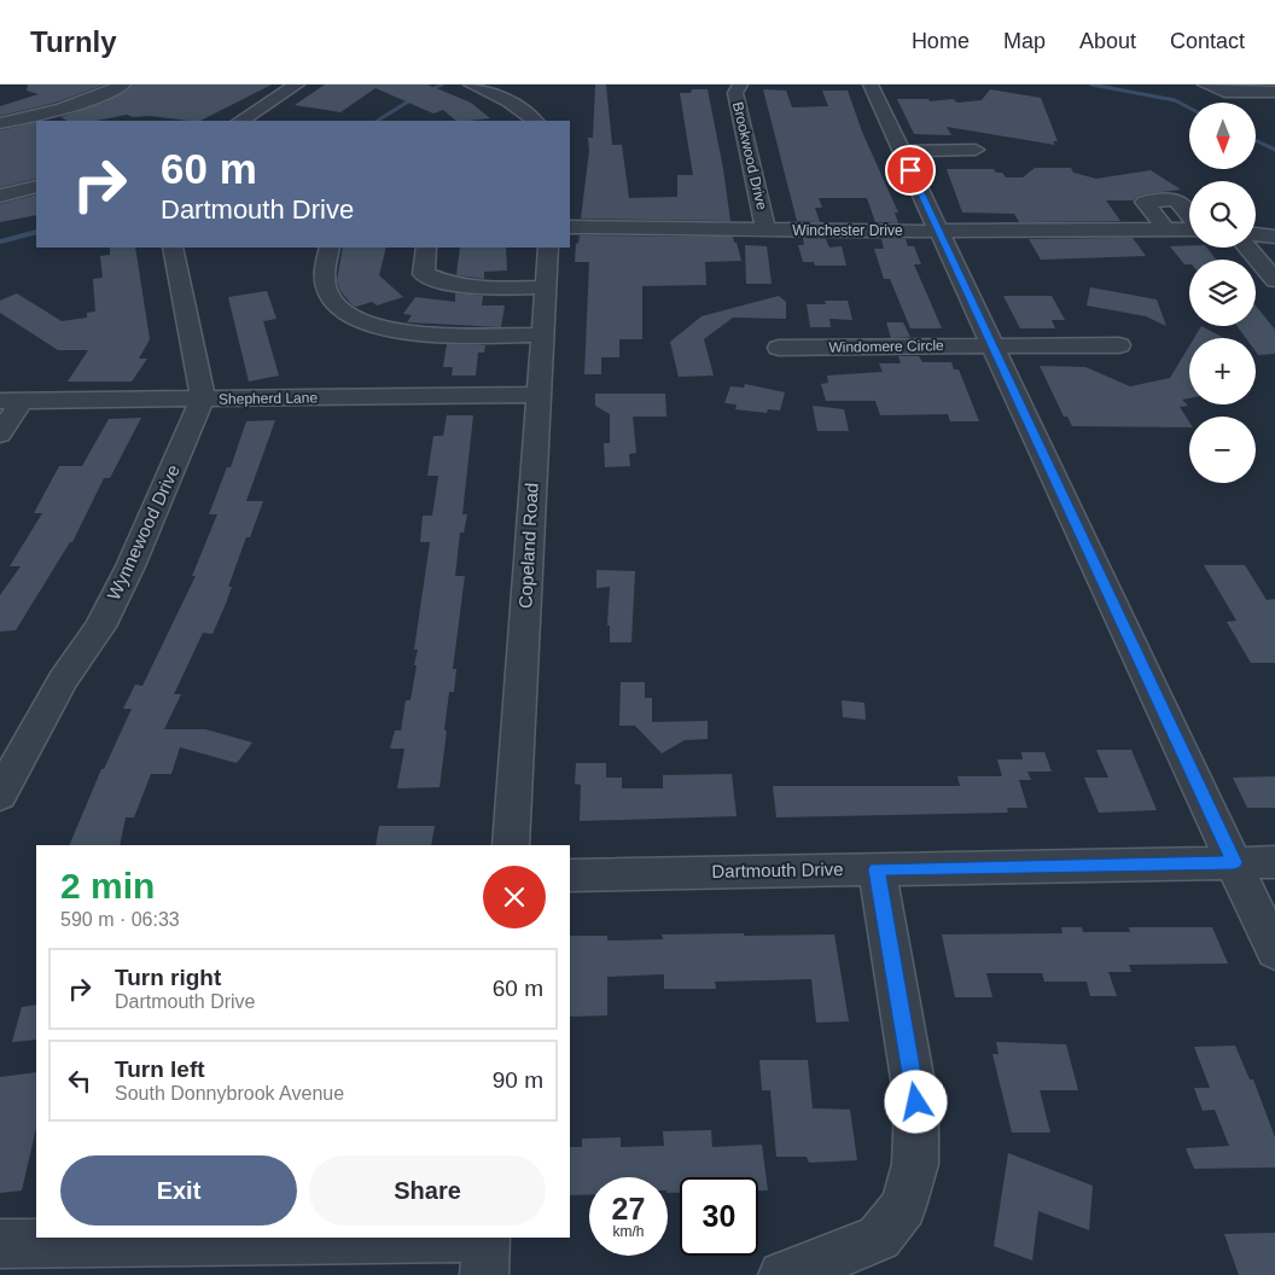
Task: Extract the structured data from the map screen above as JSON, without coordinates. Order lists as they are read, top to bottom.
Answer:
{
  "streets": {
    "street": [
      "Brookwood Drive",
      "Winchester Drive",
      "Windomere Circle",
      "Shepherd Lane",
      "Wynnewood Drive",
      "Copeland Road",
      "Dartmouth Drive"
    ]
  },
  "crossings": [
    ["Brookwood Drive", "Winchester Drive"],
    ["Shepherd Lane", "Wynnewood Drive"],
    ["Shepherd Lane", "Copeland Road"]
  ],
  "north": "bottom",
  "page": {
    "header": "Turnly",
    "nav": [
      "Home",
      "Map",
      "About",
      "Contact"
    ],
    "map_buttons": ["+", "−"],
    "turn": ["60 m", "Dartmouth Drive"],
    "heading": ["2 min", "590 m · 06:33"],
    "list": [
      {
        "name": "Turn right",
        "note": "Dartmouth Drive",
        "value": "60 m"
      },
      {
        "name": "Turn left",
        "note": "South Donnybrook Avenue",
        "value": "90 m"
      }
    ],
    "buttons": ["Exit", "Share"],
    "speed": "27 km/h",
    "limit": "30"
  }
}
